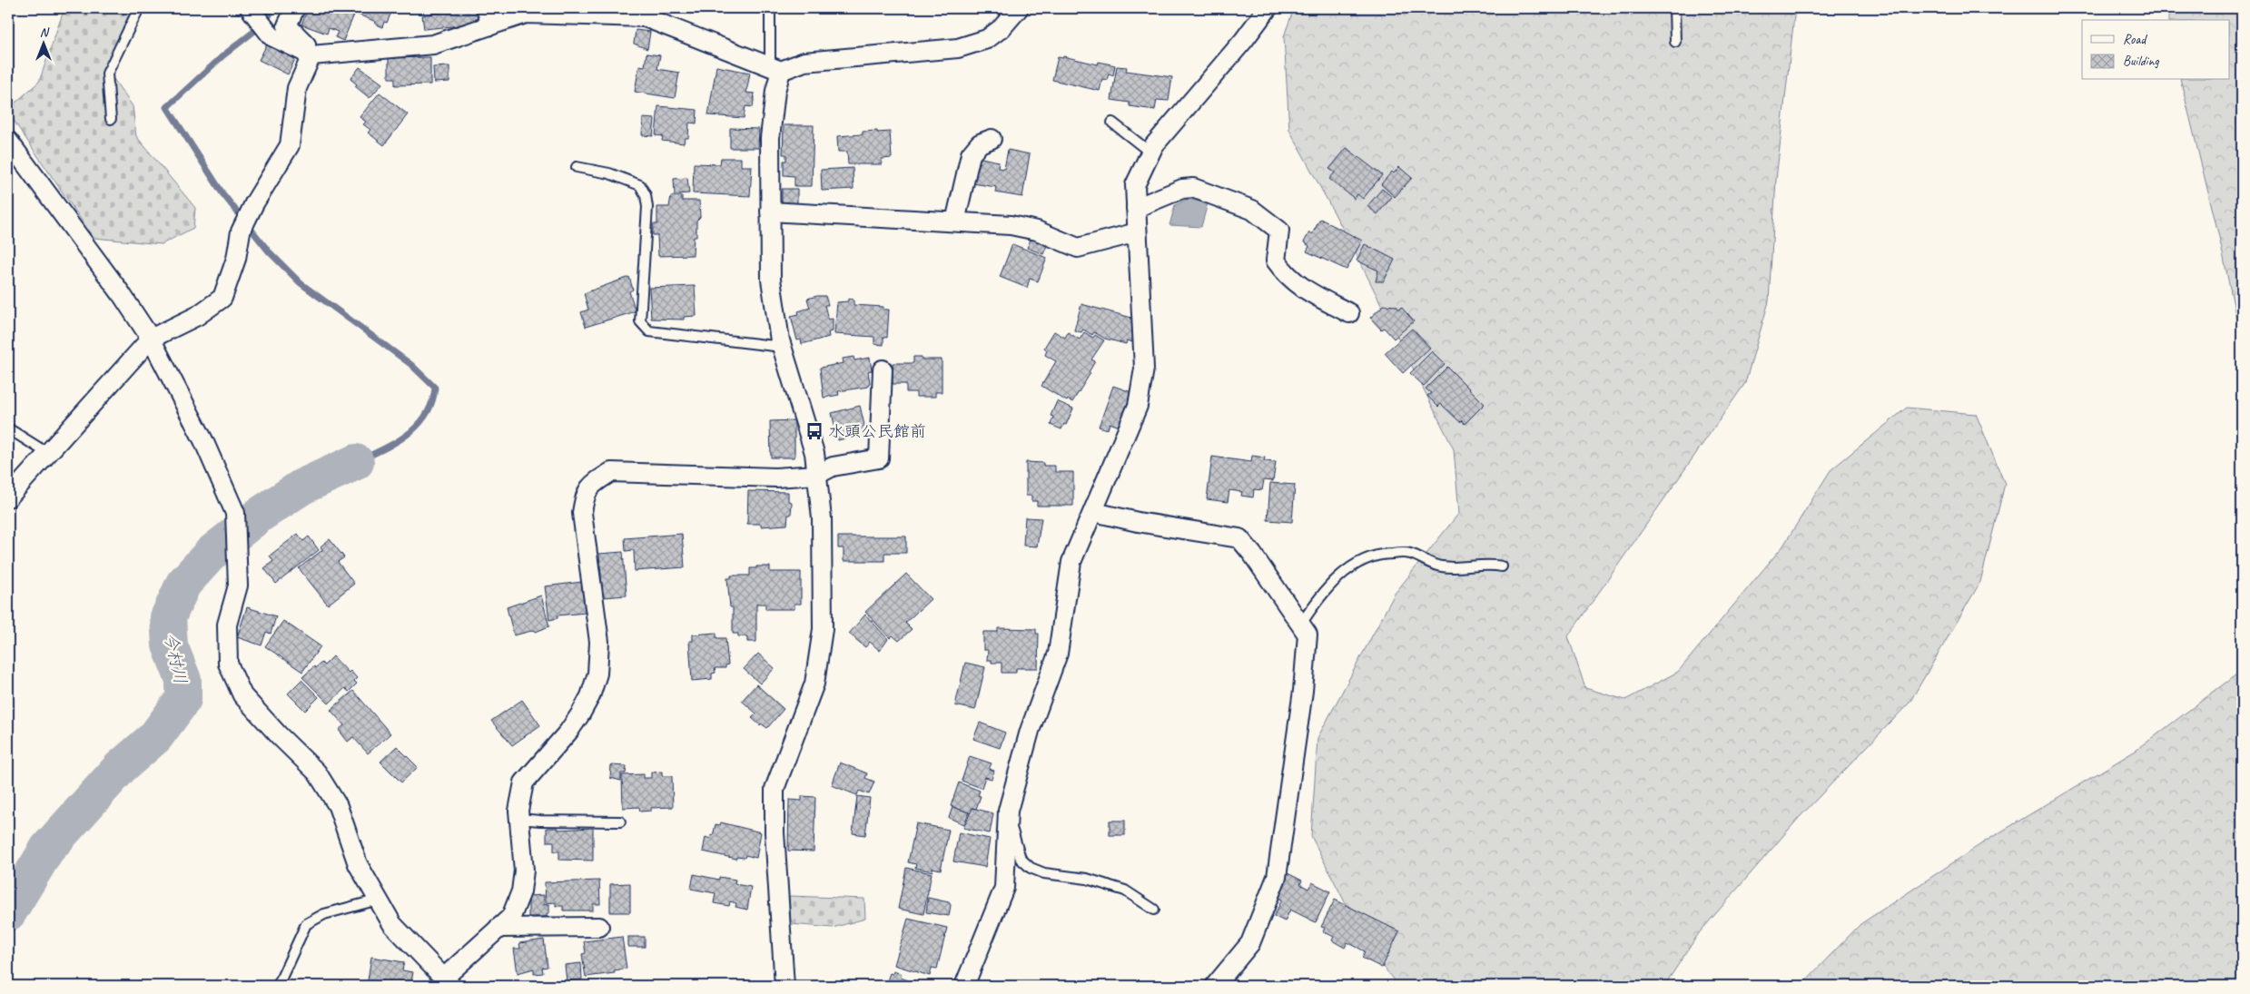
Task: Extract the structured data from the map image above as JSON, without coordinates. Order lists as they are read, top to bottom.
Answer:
{
  "water": ["今村川"],
  "places": {
    "bus stop": ["水頭公民館前"]
  },
  "legend": ["Road", "Building"],
  "north": "top"
}
